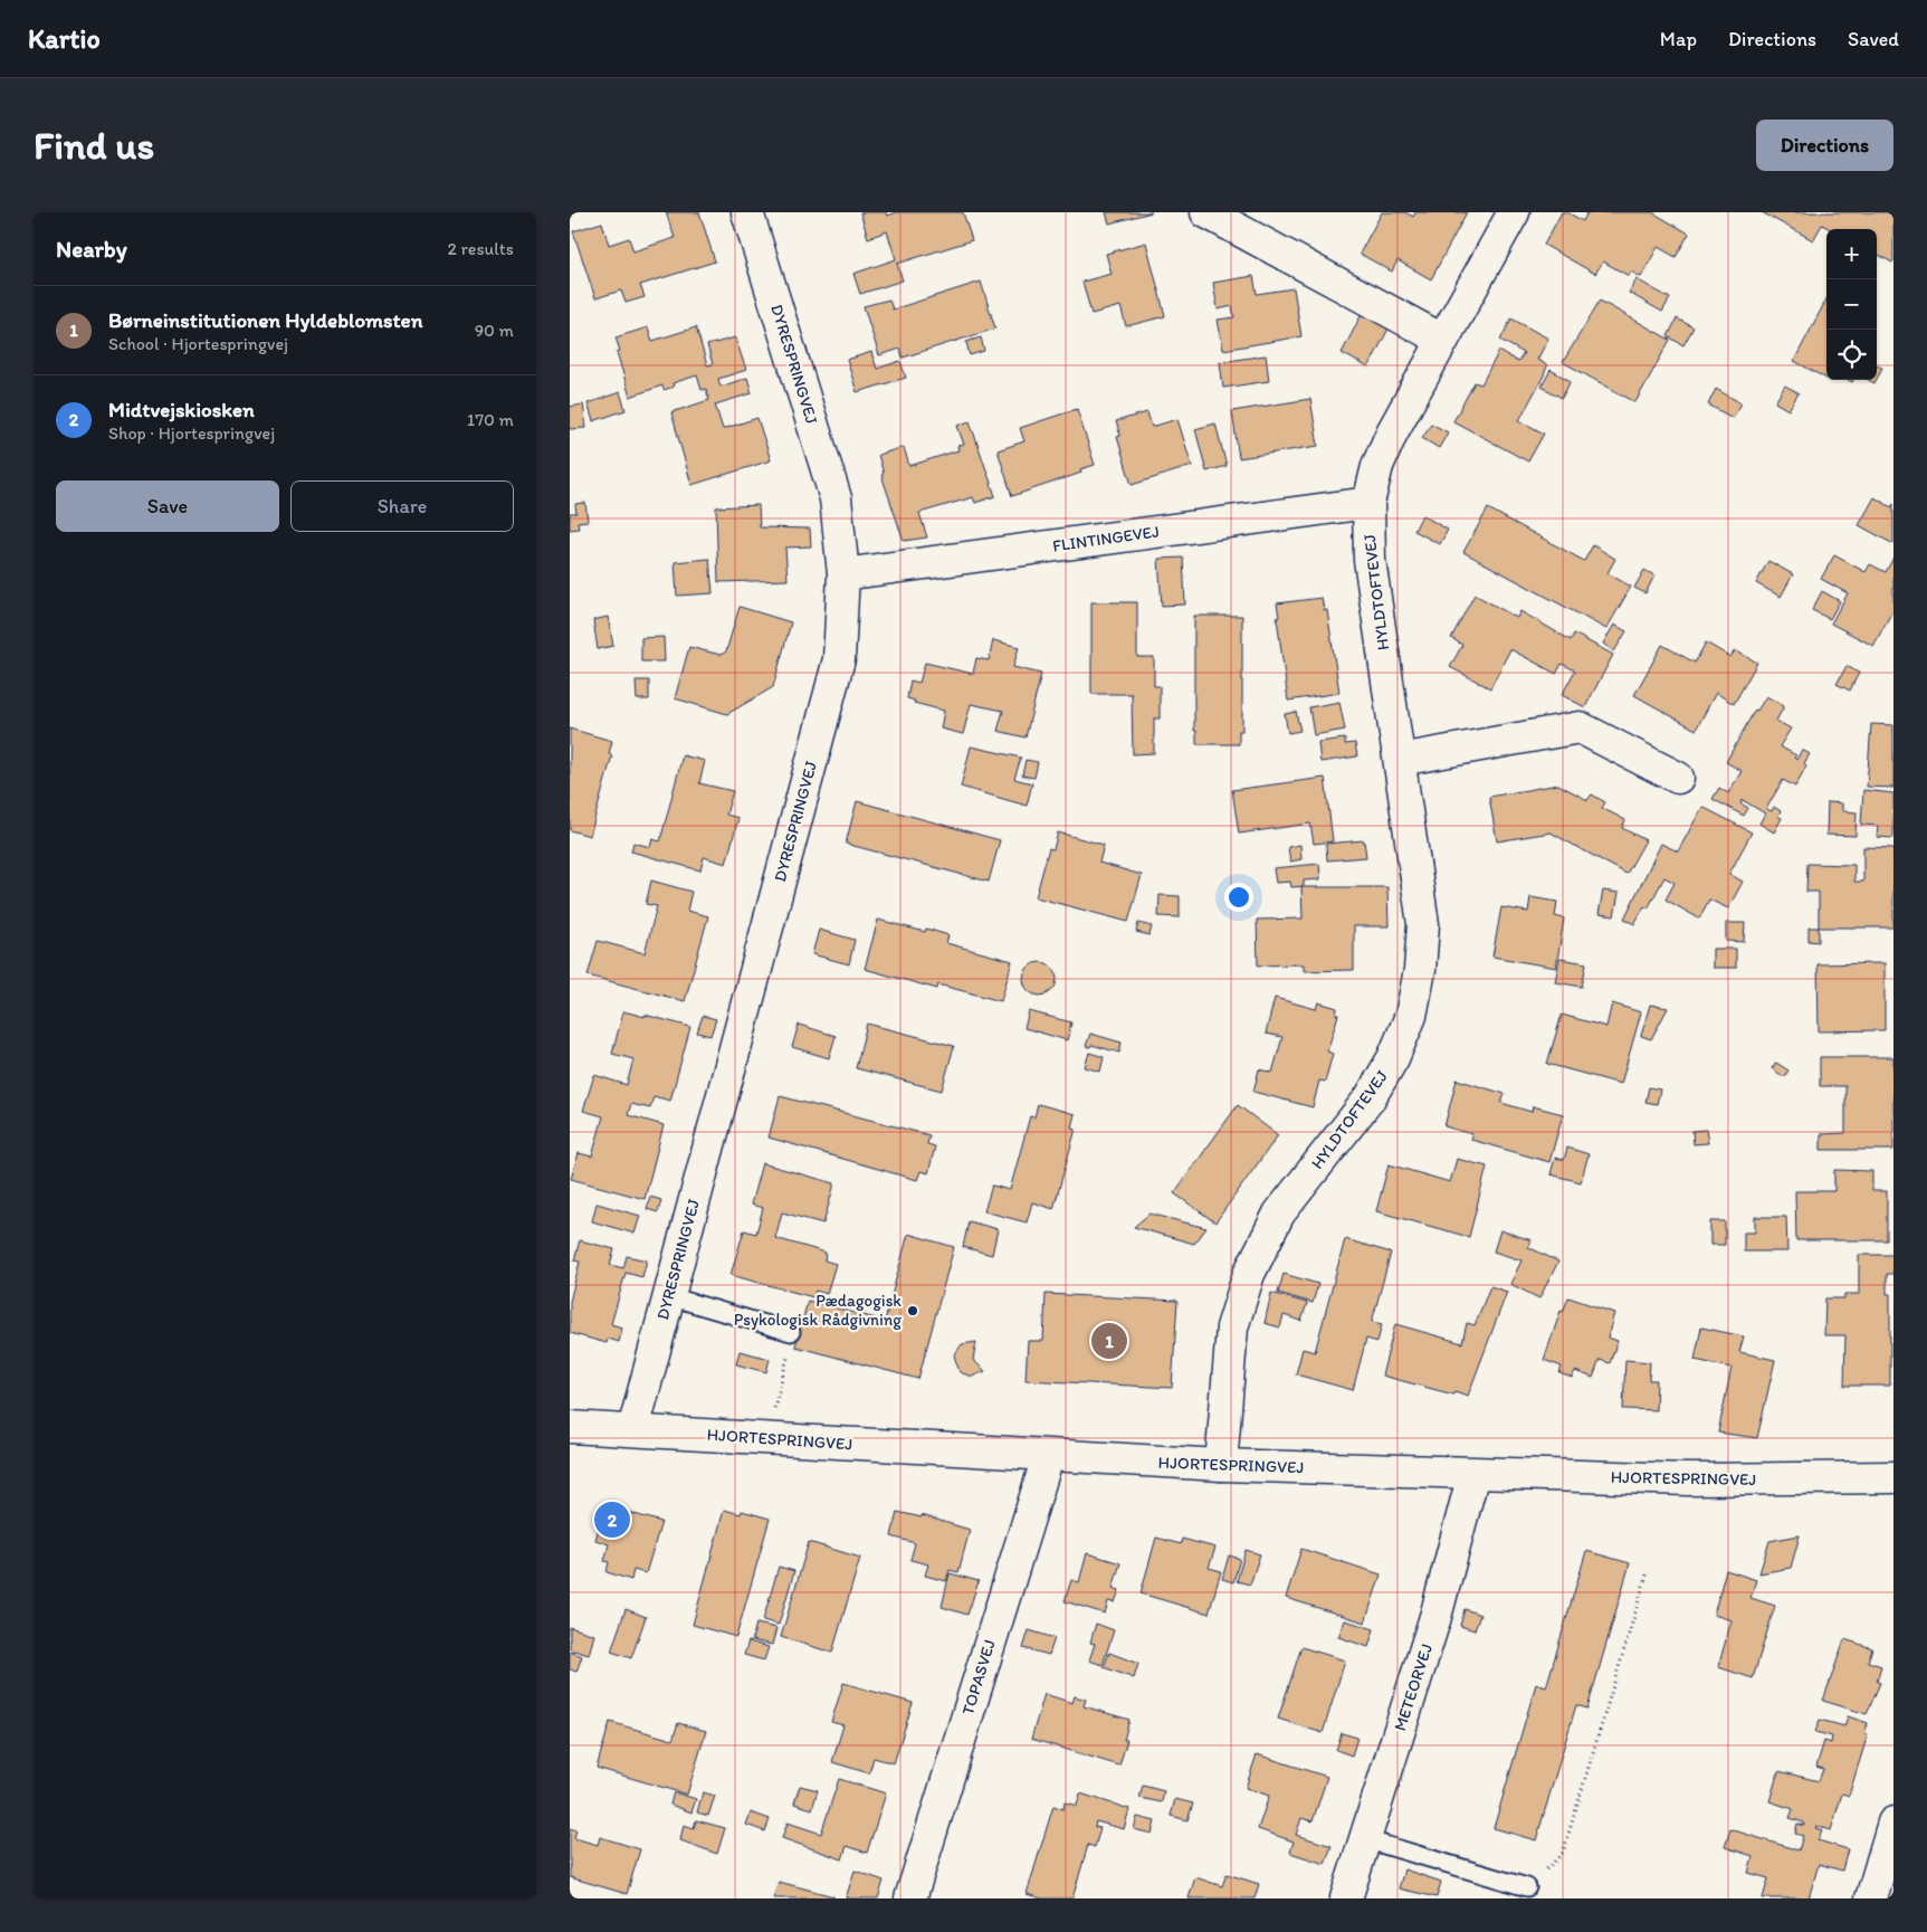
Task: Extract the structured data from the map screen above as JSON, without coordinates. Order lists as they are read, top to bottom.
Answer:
{
  "streets": {
    "street": [
      "DYRESPRINGVEJ",
      "FLINTINGEVEJ",
      "HYLDTOFTEVEJ",
      "HJORTESPRINGVEJ",
      "TOPASVEJ",
      "METEORVEJ"
    ]
  },
  "crossings": [
    ["DYRESPRINGVEJ", "FLINTINGEVEJ"],
    ["DYRESPRINGVEJ", "HJORTESPRINGVEJ"],
    ["FLINTINGEVEJ", "HYLDTOFTEVEJ"],
    ["HYLDTOFTEVEJ", "HJORTESPRINGVEJ"],
    ["HJORTESPRINGVEJ", "TOPASVEJ"],
    ["HJORTESPRINGVEJ", "METEORVEJ"]
  ],
  "places": ["Pædagogisk Psykologisk Rådgivning"],
  "page": {
    "header": "Kartio",
    "nav": ["Map", "Directions", "Saved"],
    "buttons": [
      "Directions",
      ["Save", "Share"]
    ],
    "title": "Find us",
    "heading": ["Nearby", "2 results"],
    "map_buttons": ["+", "−"],
    "list": [
      {
        "mark": "1",
        "name": "Børneinstitutionen Hyldeblomsten",
        "note": "School · Hjortespringvej",
        "value": "90 m"
      },
      {
        "mark": "2",
        "name": "Midtvejskiosken",
        "note": "Shop · Hjortespringvej",
        "value": "170 m"
      }
    ],
    "pins": ["1", "2"]
  }
}
